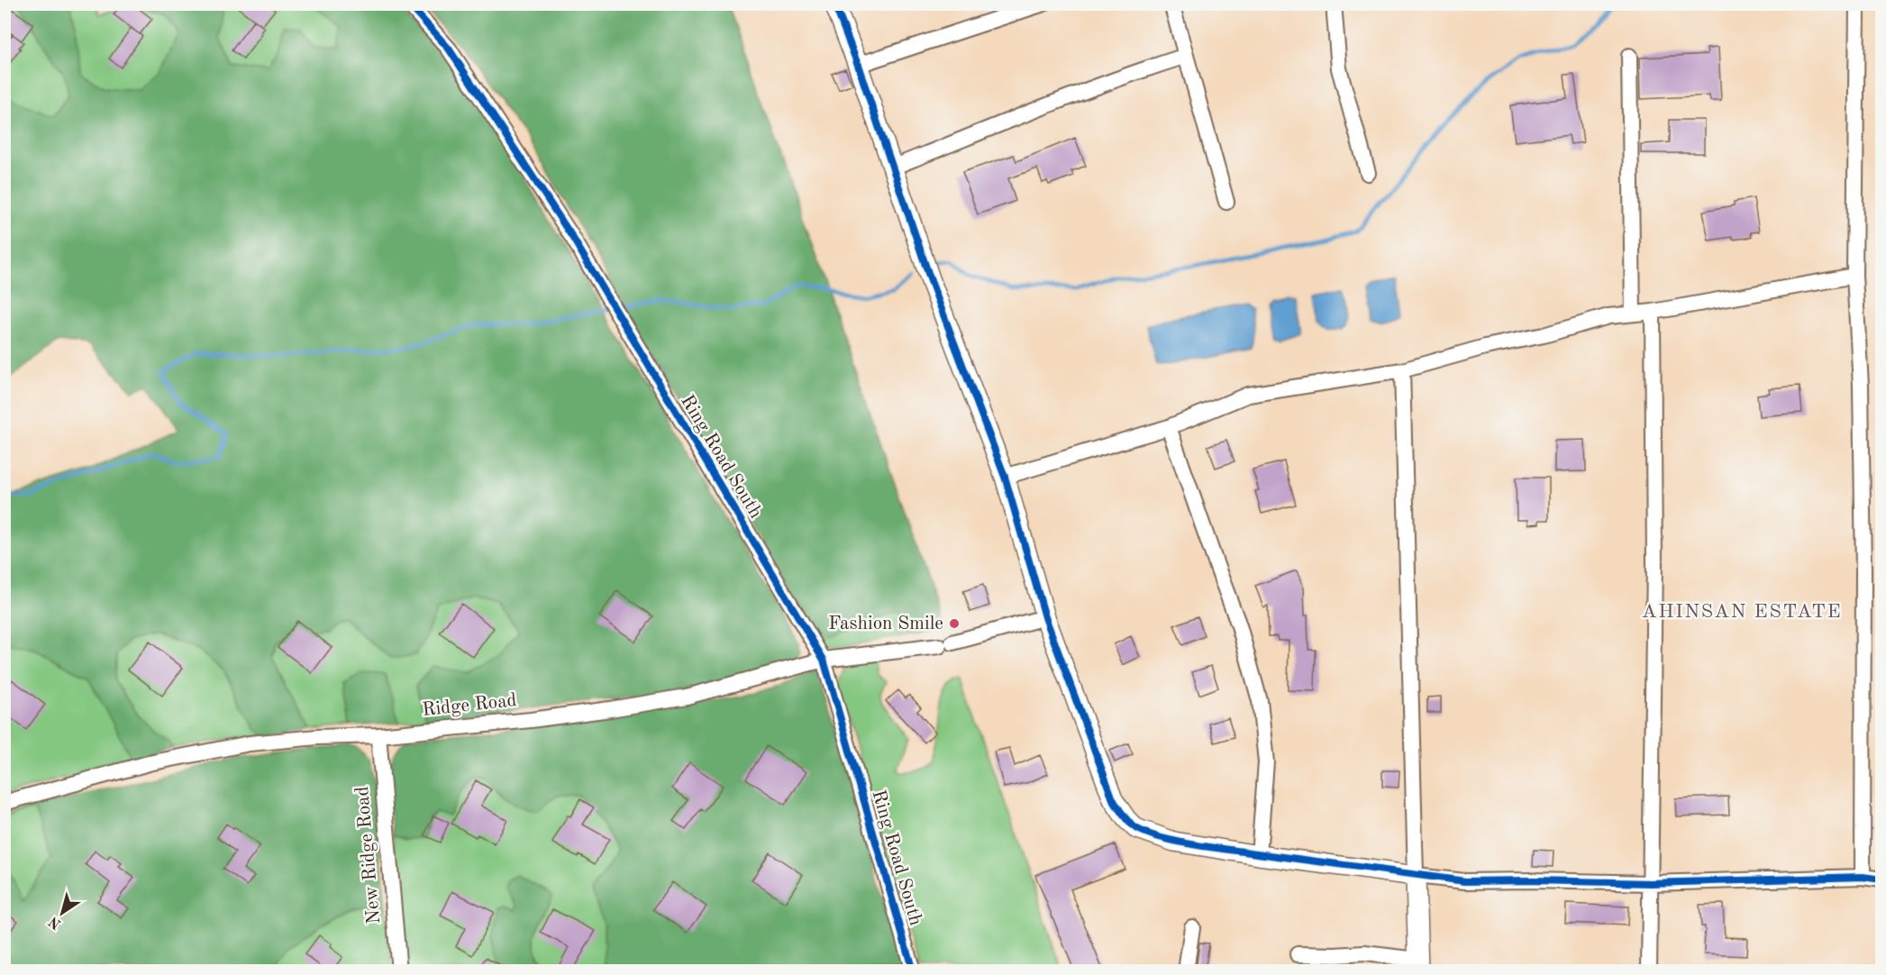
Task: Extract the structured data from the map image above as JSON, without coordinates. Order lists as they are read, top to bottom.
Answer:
{
  "streets": {
    "street": ["Ring Road South", "Ridge Road", "New Ridge Road"]
  },
  "crossings": [
    ["Ring Road South", "Ridge Road"],
    ["Ridge Road", "New Ridge Road"]
  ],
  "districts": ["AHINSAN ESTATE"],
  "places": ["Fashion Smile"],
  "north": "bottom left"
}
